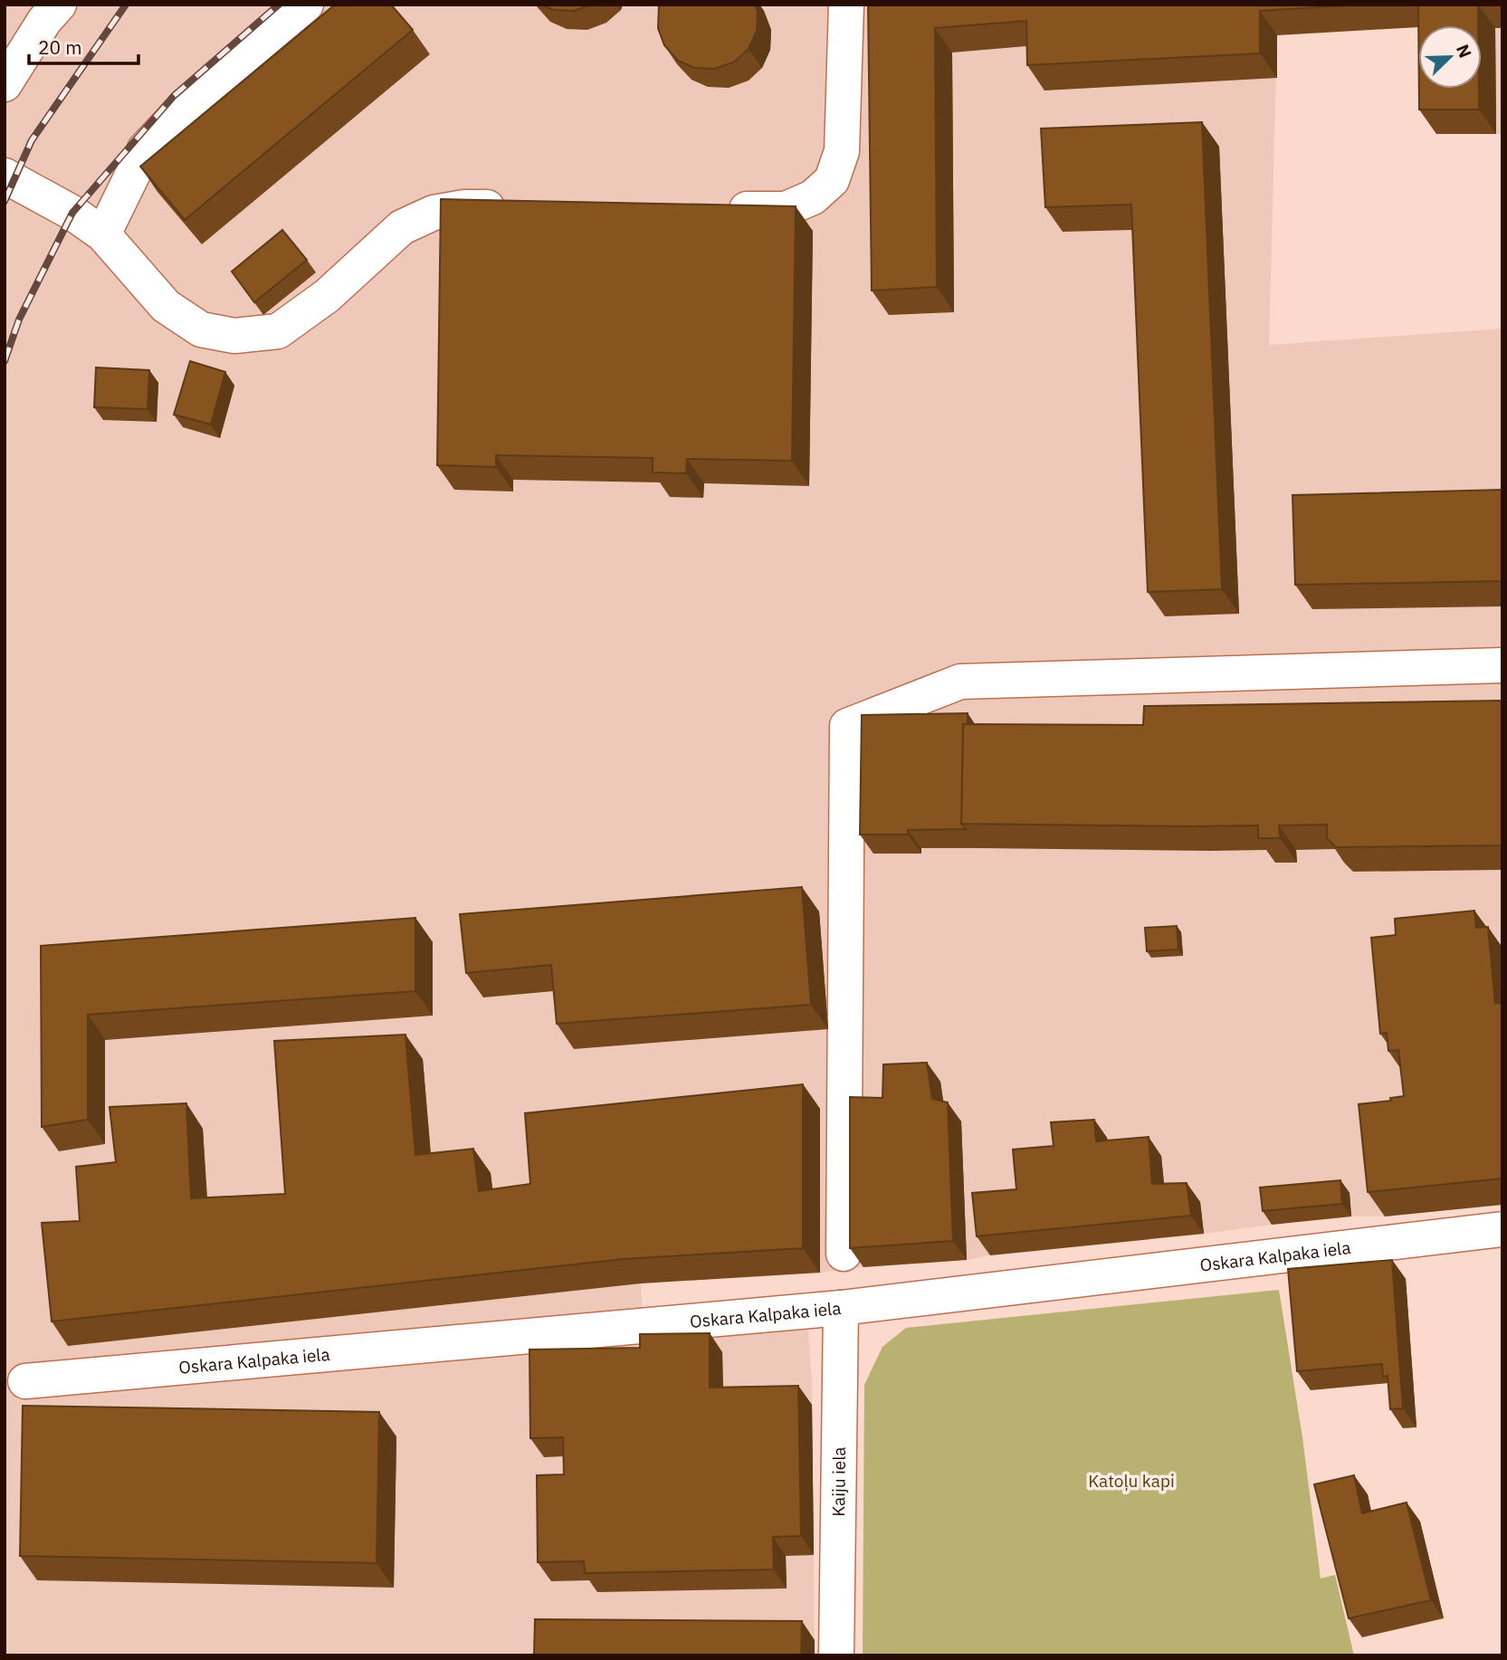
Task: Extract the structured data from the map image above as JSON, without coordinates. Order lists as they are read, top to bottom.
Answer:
{
  "streets": {
    "street": ["Oskara Kalpaka iela", "Kaiju iela"]
  },
  "crossings": [
    ["Oskara Kalpaka iela", "Kaiju iela"]
  ],
  "parks": ["Katoļu kapi"],
  "scale_bar": "20 m",
  "north": "top right"
}
